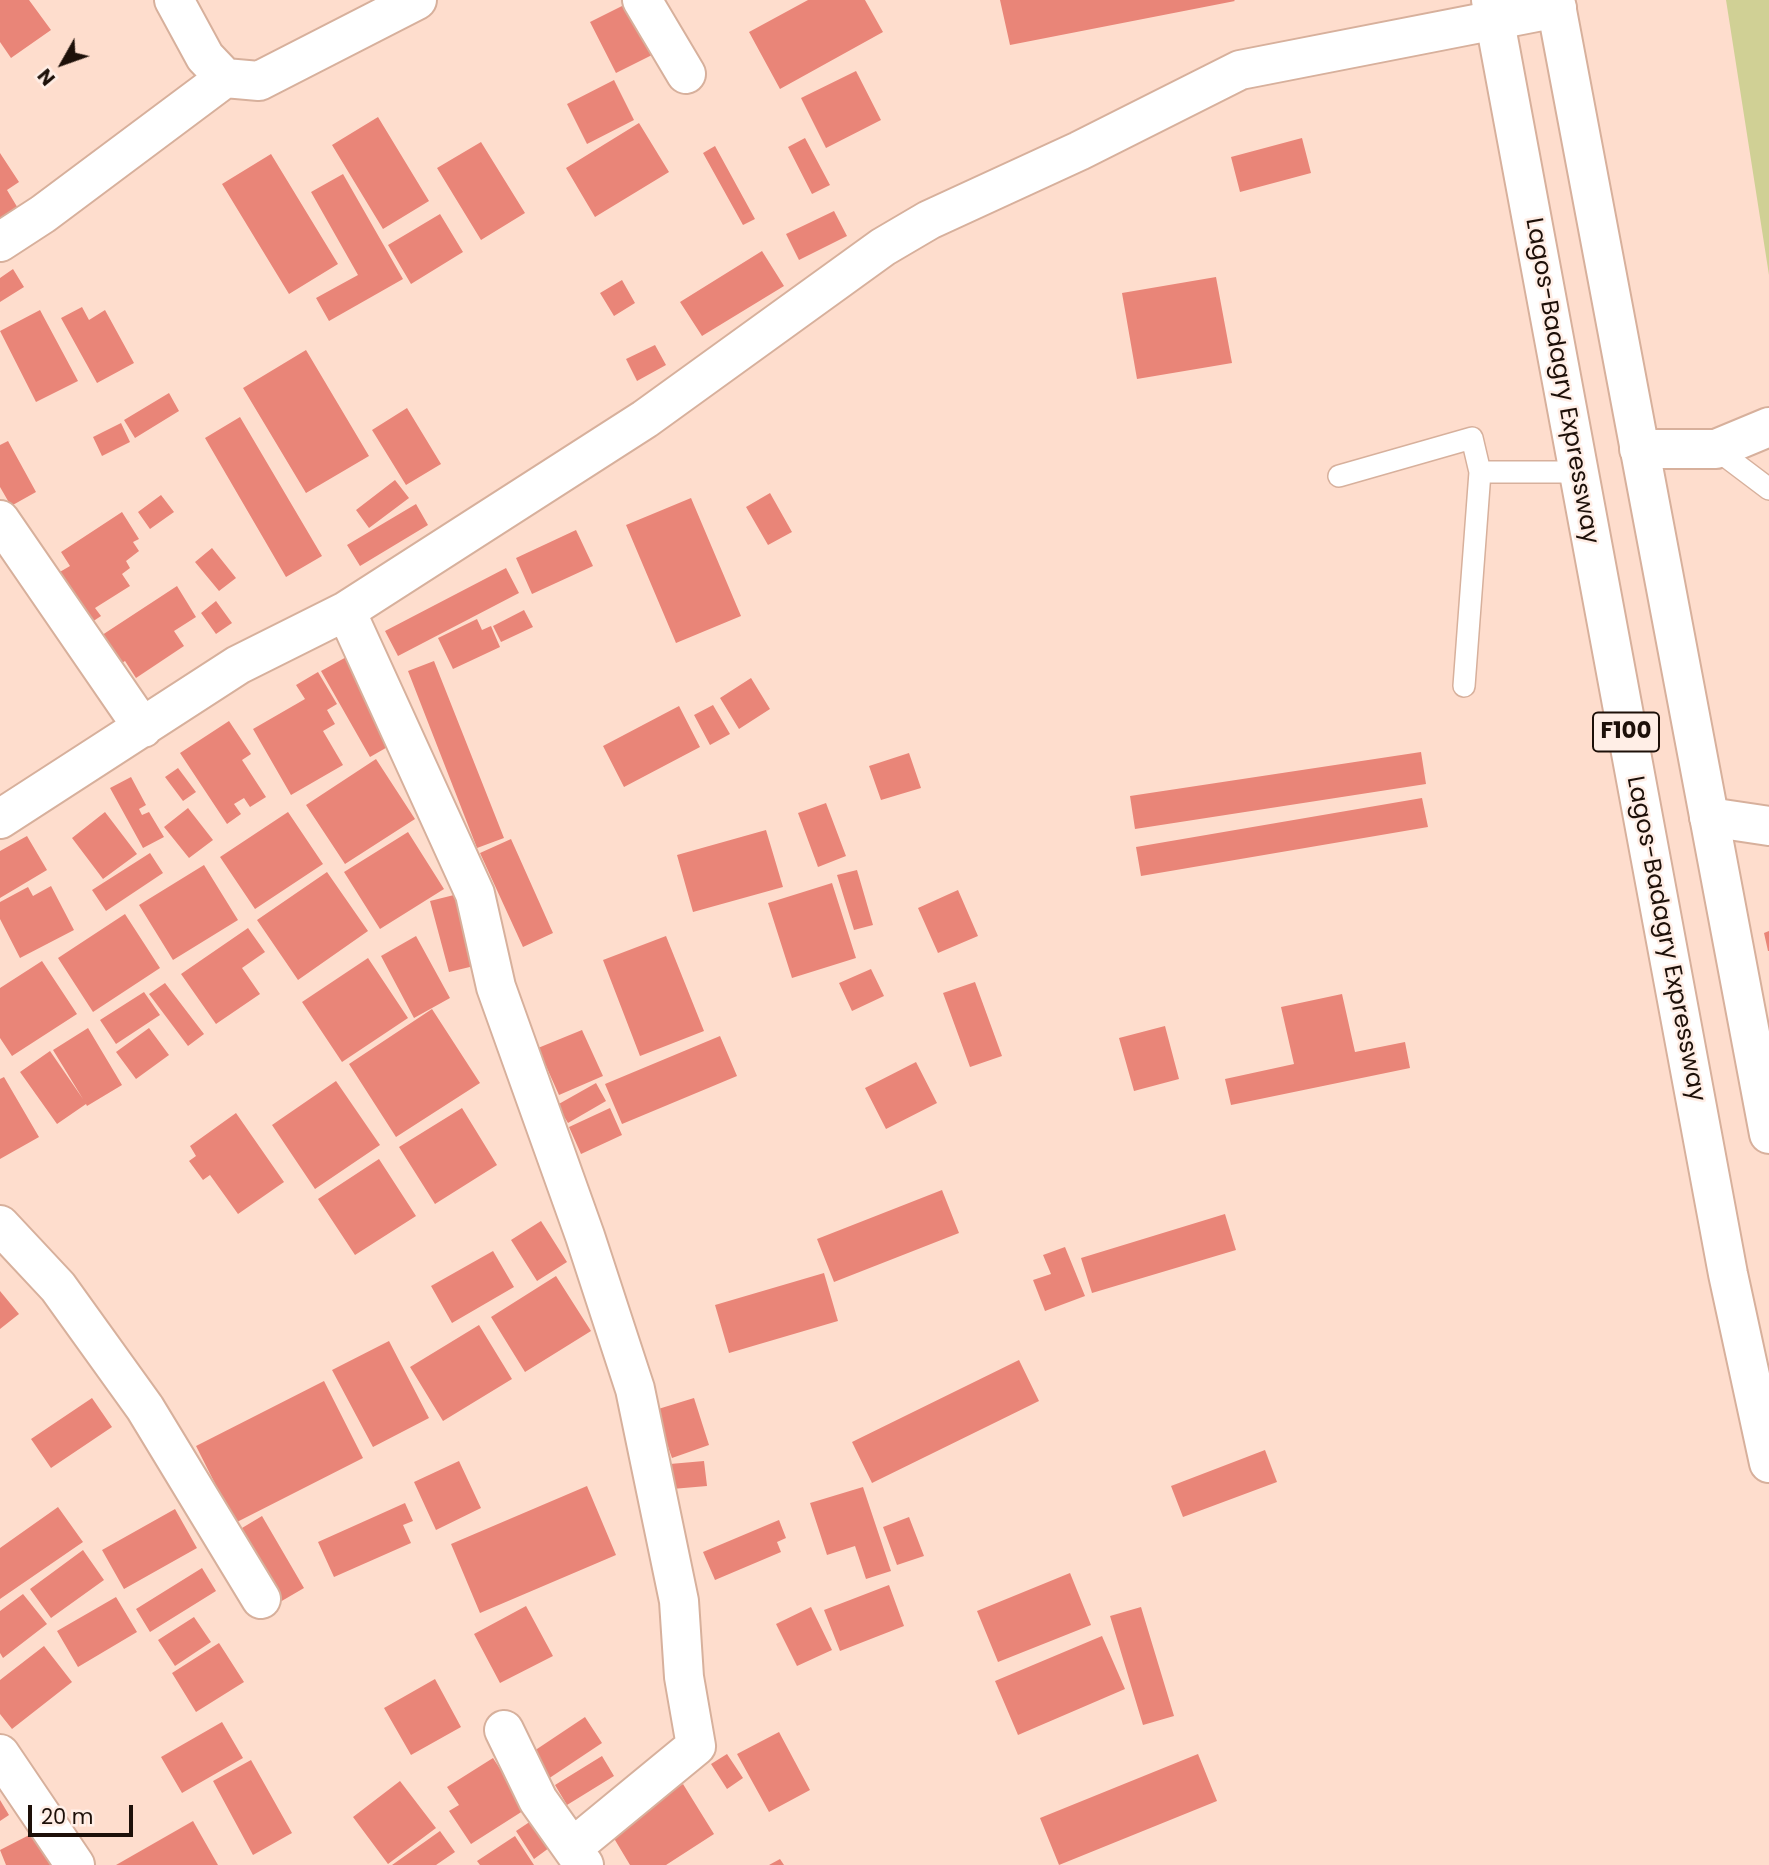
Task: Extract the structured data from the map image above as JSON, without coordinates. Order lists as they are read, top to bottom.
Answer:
{
  "streets": {
    "main road": ["Lagos-Badagry Expressway", "F100"]
  },
  "scale_bar": "20 m",
  "north": "bottom left"
}
